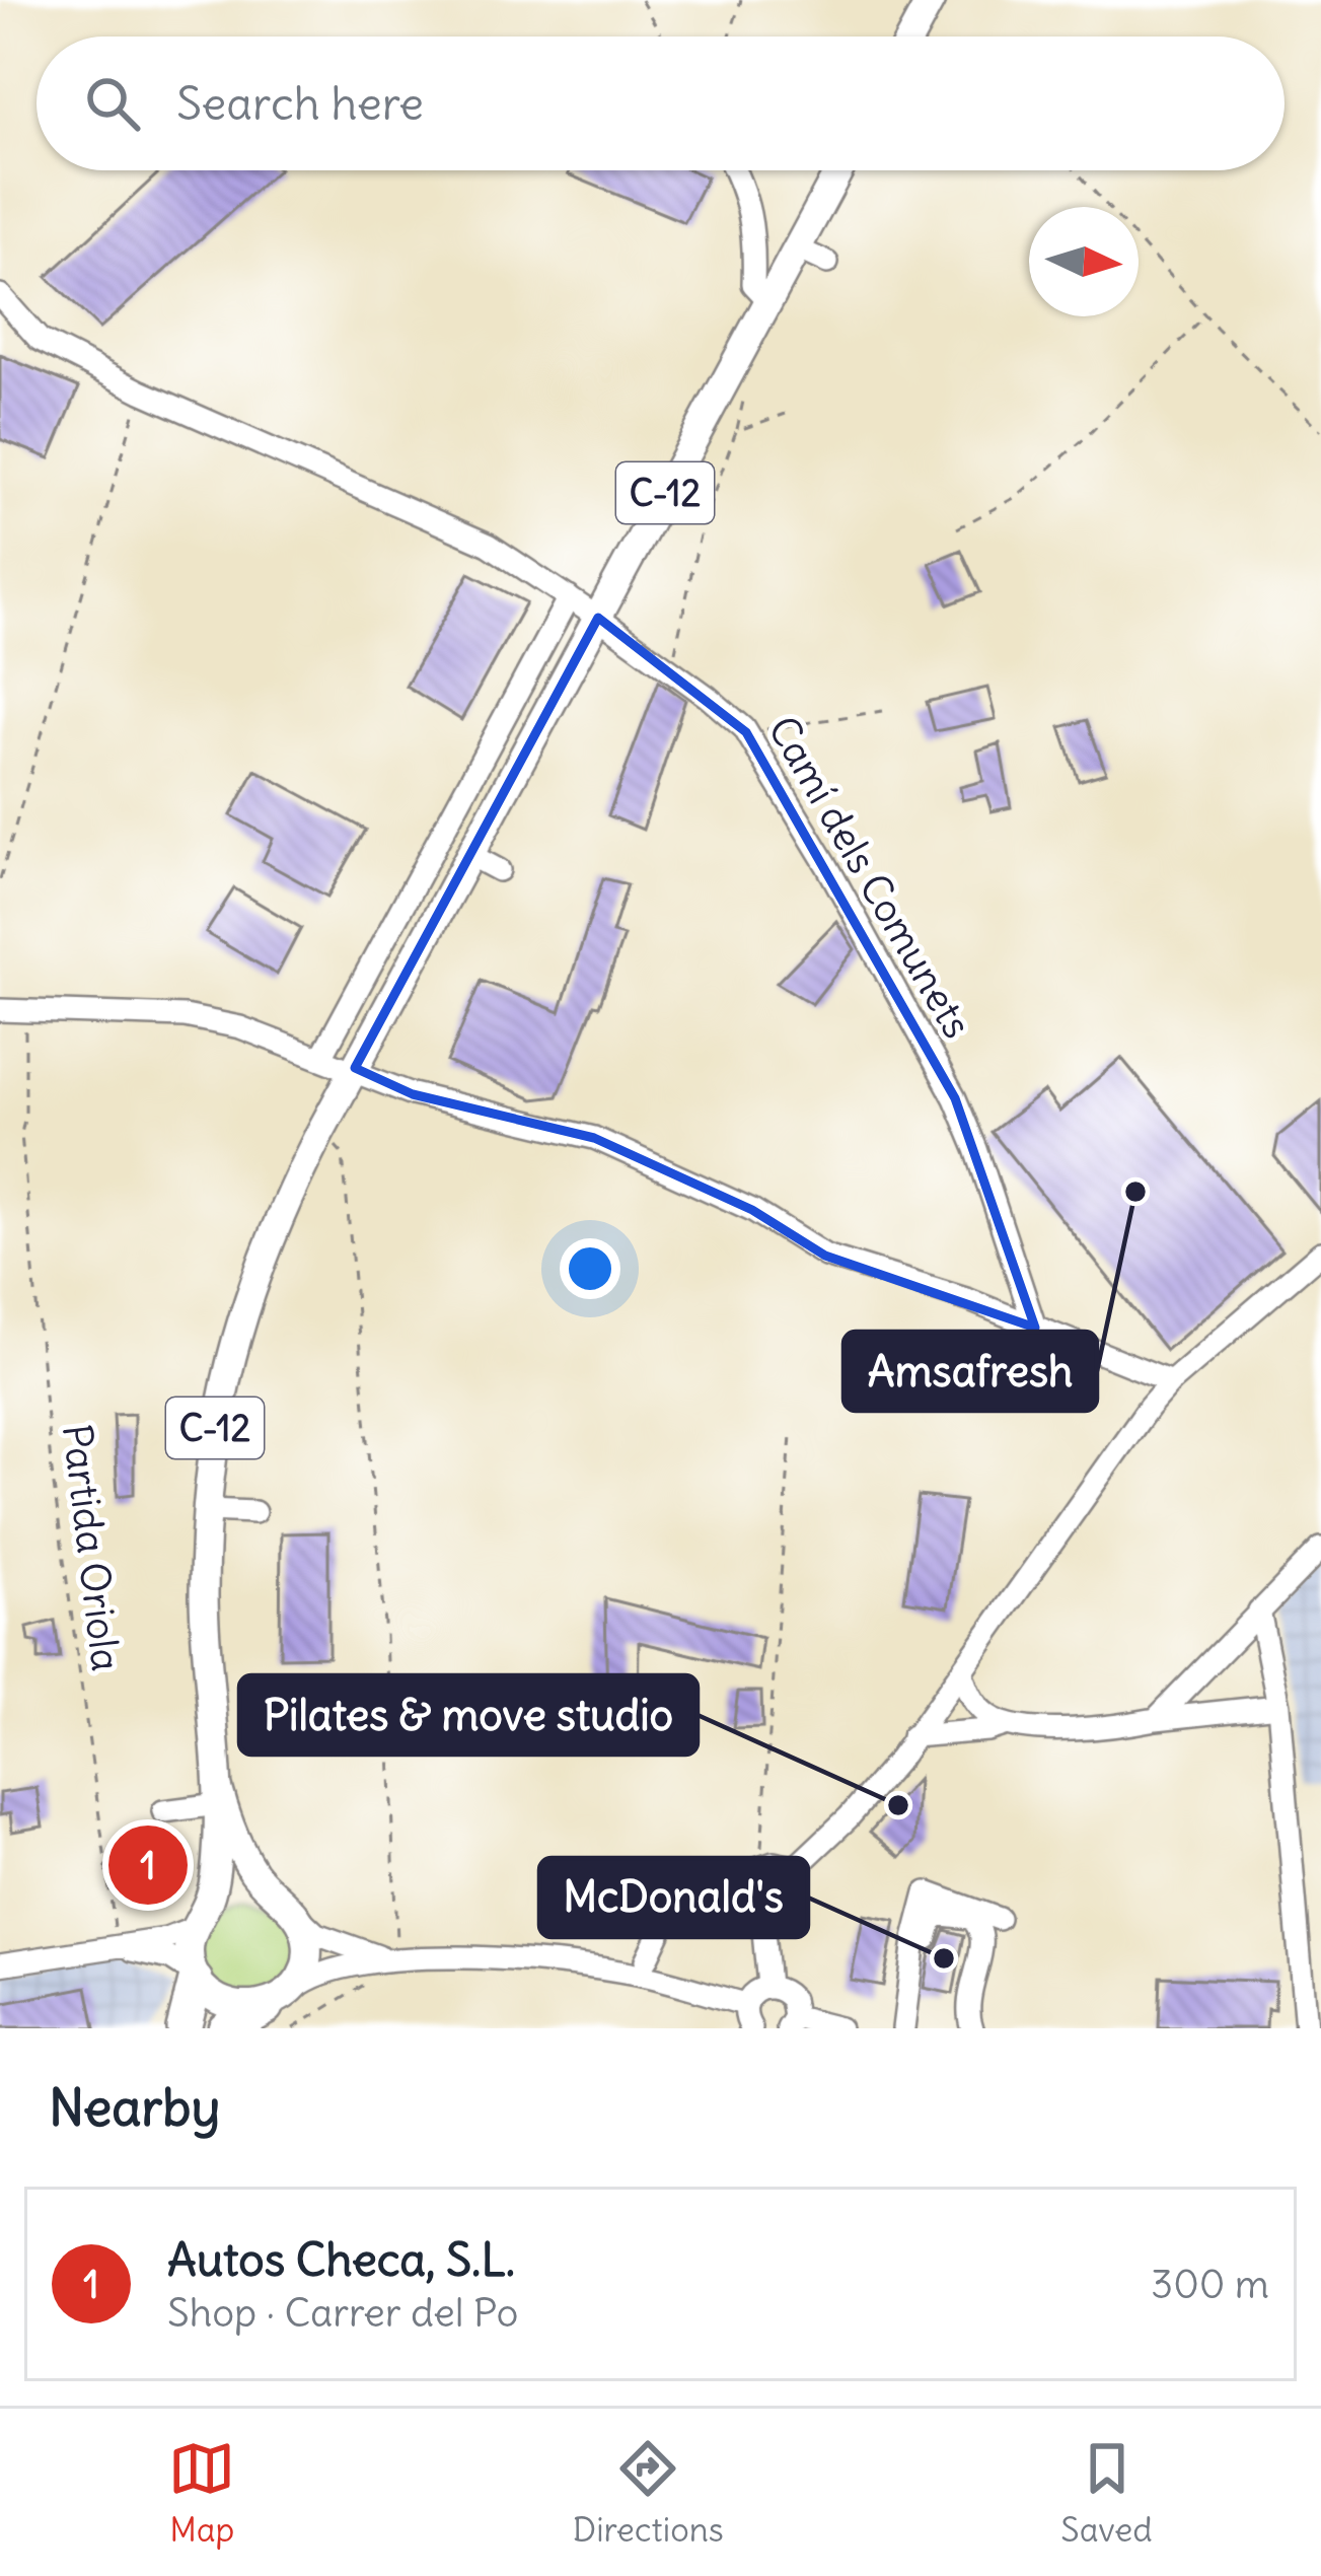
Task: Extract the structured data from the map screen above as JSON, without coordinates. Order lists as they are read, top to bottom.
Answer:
{
  "streets": {
    "main road": ["C-12"],
    "street": ["Camí dels Comunets"],
    "path": ["Partida Oriola"]
  },
  "crossings": [
    ["C-12", "Camí dels Comunets"]
  ],
  "places": ["Amsafresh", "Pilates & move studio", "McDonald's"],
  "north": "right",
  "page": {
    "search": "Search here",
    "pins": "1",
    "heading": "Nearby",
    "list": [
      {
        "mark": "1",
        "name": "Autos Checa, S.L.",
        "note": "Shop · Carrer del Po",
        "value": "300 m"
      }
    ],
    "nav": ["Map", "Directions", "Saved"]
  }
}
